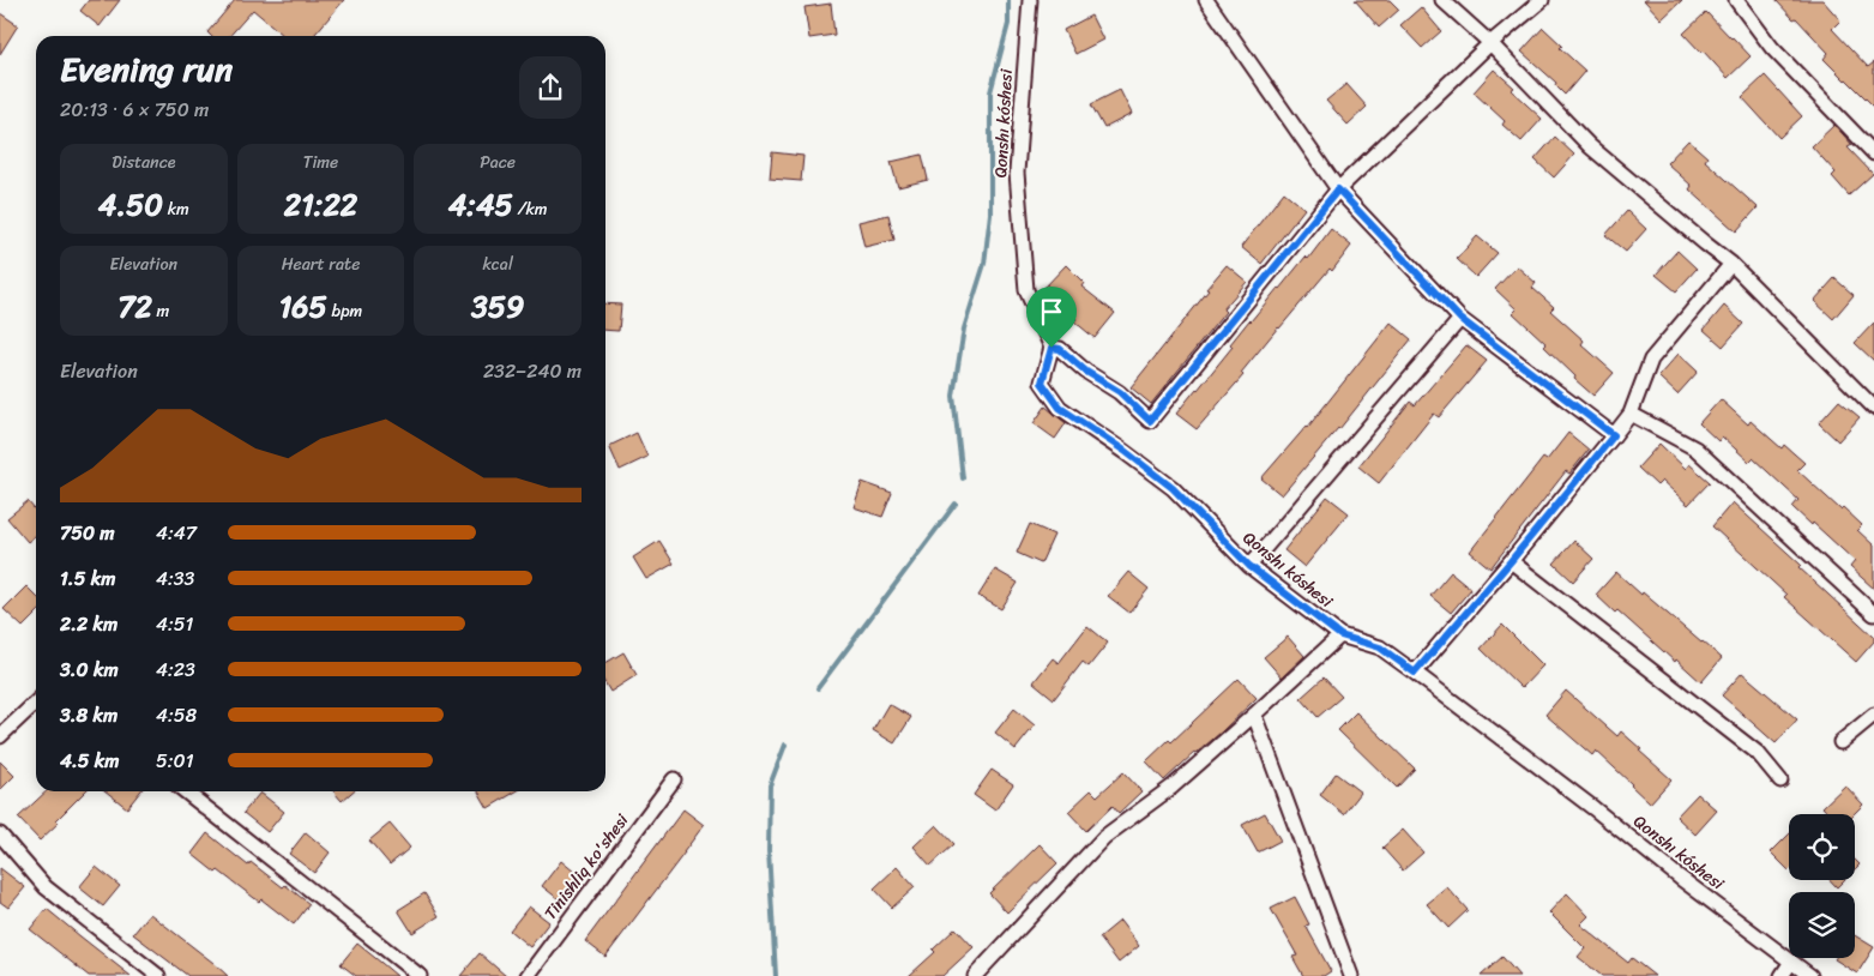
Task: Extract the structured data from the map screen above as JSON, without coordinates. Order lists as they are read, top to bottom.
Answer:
{
  "streets": {
    "street": ["Qonshı kóshesi", "Tinishliq ko'shesi"]
  },
  "page": {
    "heading": ["Evening run", "20:13 · 6 × 750 m"],
    "stats": [
      ["Distance", "4.50 km"],
      ["Time", "21:22"],
      ["Pace", "4:45 /km"],
      ["Elevation", "72 m"],
      ["Heart rate", "165 bpm"],
      ["kcal", "359"]
    ],
    "chart": ["Elevation", "232–240 m"],
    "list": [
      {
        "name": "750 m",
        "note": "4:47"
      },
      {
        "name": "1.5 km",
        "note": "4:33"
      },
      {
        "name": "2.2 km",
        "note": "4:51"
      },
      {
        "name": "3.0 km",
        "note": "4:23"
      },
      {
        "name": "3.8 km",
        "note": "4:58"
      },
      {
        "name": "4.5 km",
        "note": "5:01"
      }
    ]
  }
}
